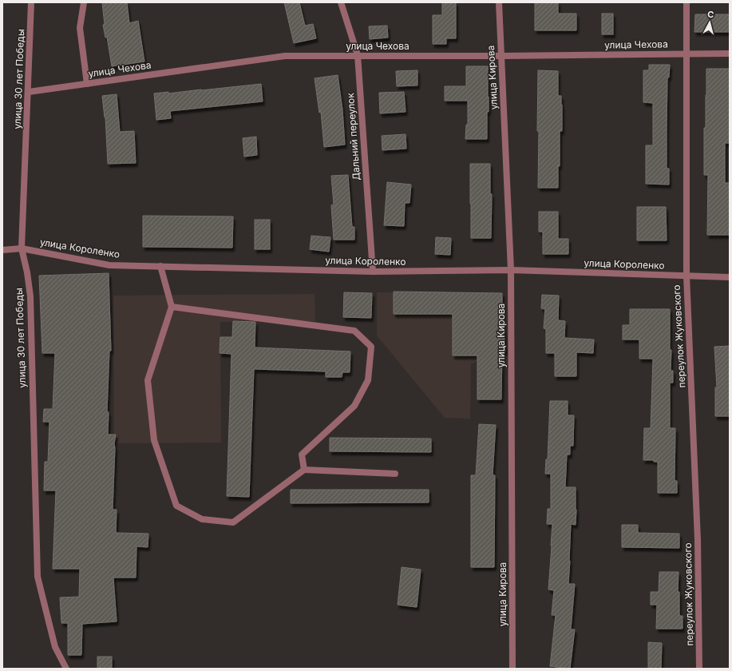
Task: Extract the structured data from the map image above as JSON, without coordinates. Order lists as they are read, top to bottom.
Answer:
{
  "streets": {
    "street": [
      "улица Чехова",
      "улица Кирова",
      "улица 30 лет Победы",
      "Дальний переулок",
      "улица Короленко",
      "переулок Жуковского"
    ]
  },
  "crossings": [
    ["улица Чехова", "улица Кирова"],
    ["улица Чехова", "улица 30 лет Победы"],
    ["улица Чехова", "Дальний переулок"],
    ["улица Чехова", "переулок Жуковского"],
    ["улица Кирова", "улица Короленко"],
    ["улица 30 лет Победы", "улица Короленко"],
    ["Дальний переулок", "улица Короленко"],
    ["улица Короленко", "переулок Жуковского"]
  ],
  "north": "top"
}
